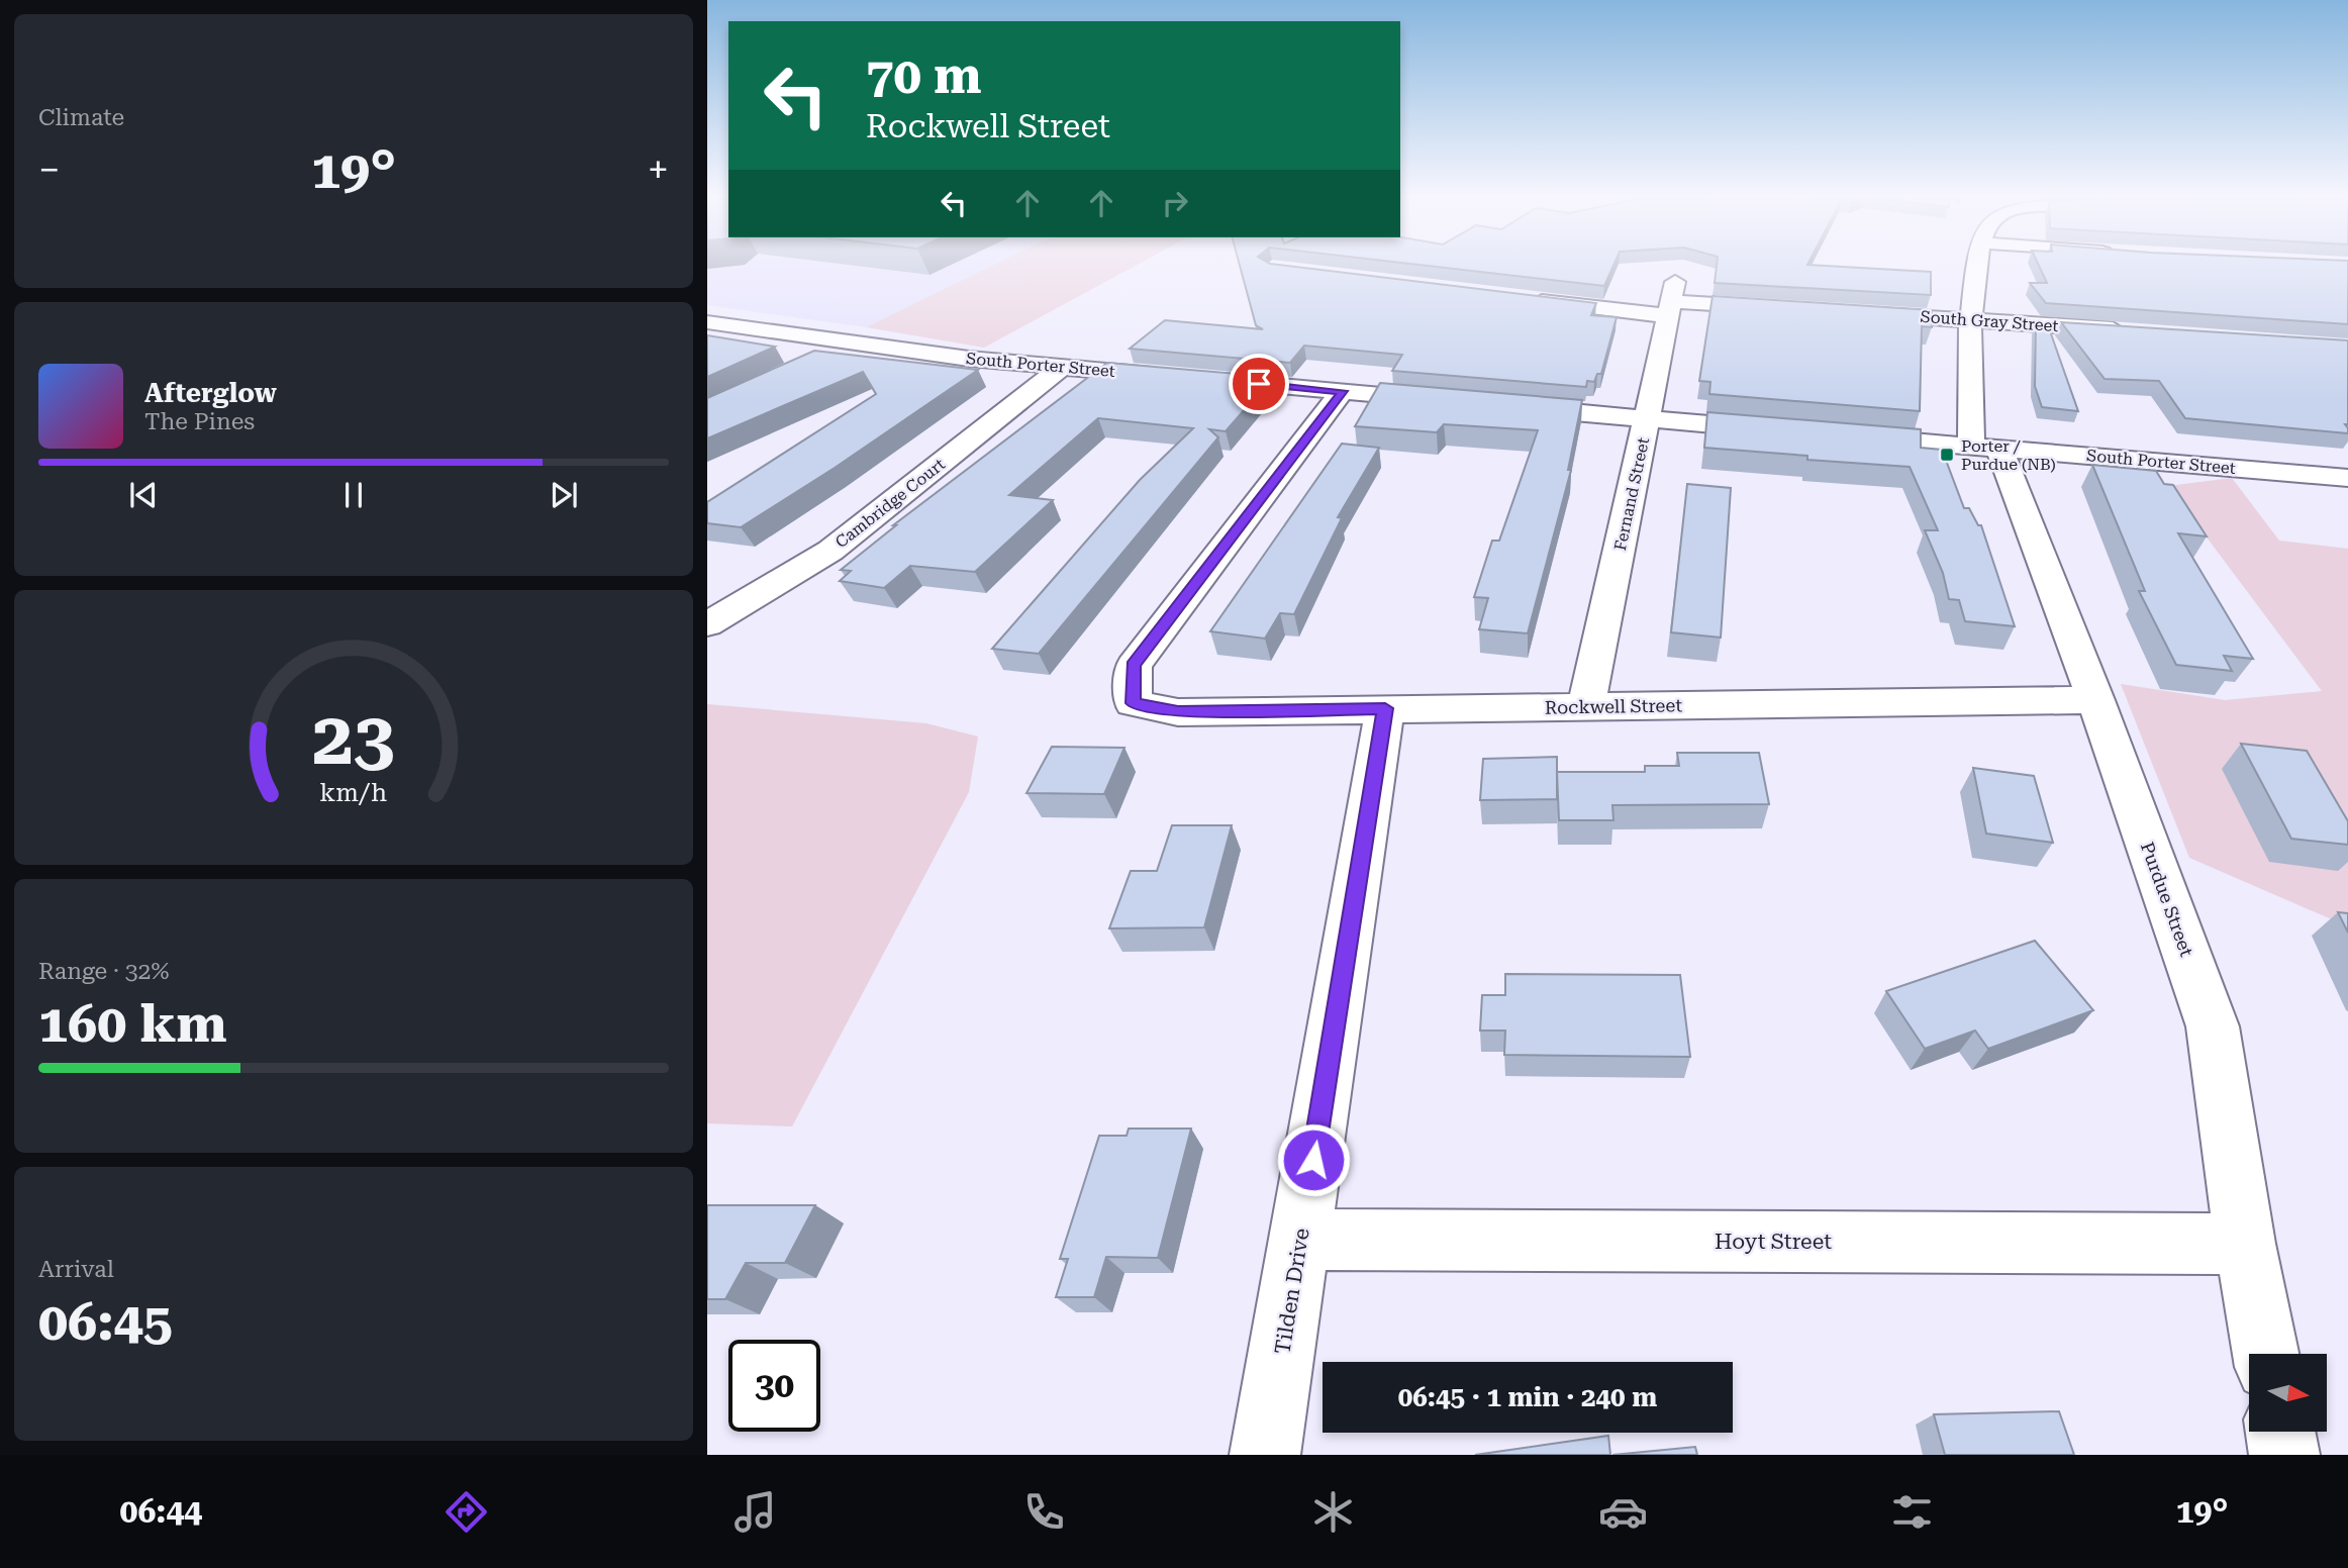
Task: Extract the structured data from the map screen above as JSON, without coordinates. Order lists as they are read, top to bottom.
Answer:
{
  "streets": {
    "street": [
      "South Gray Street",
      "South Porter Street",
      "Fernand Street",
      "Cambridge Court",
      "Rockwell Street",
      "Purdue Street",
      "Hoyt Street",
      "Tilden Drive"
    ]
  },
  "crossings": [
    ["South Gray Street", "Purdue Street"],
    ["South Porter Street", "Cambridge Court"],
    ["South Porter Street", "Purdue Street"],
    ["Fernand Street", "Rockwell Street"],
    ["Rockwell Street", "Purdue Street"],
    ["Rockwell Street", "Tilden Drive"],
    ["Purdue Street", "Hoyt Street"],
    ["Hoyt Street", "Tilden Drive"]
  ],
  "places": {
    "transit": ["Porter / Purdue (NB)"]
  },
  "north": "right",
  "page": {
    "tile": [
      "Climate",
      ["Range · 32%", "160 km"],
      ["Arrival", "06:45"]
    ],
    "turn": ["70 m", "Rockwell Street"],
    "heat": ["−", "19°", "+"],
    "song": ["Afterglow", "The Pines"],
    "limit": "30",
    "trip": "06:45 · 1 min · 240 m",
    "tabs": ["06:44", "19°"],
    "gauge": ["23", "km/h"]
  }
}
